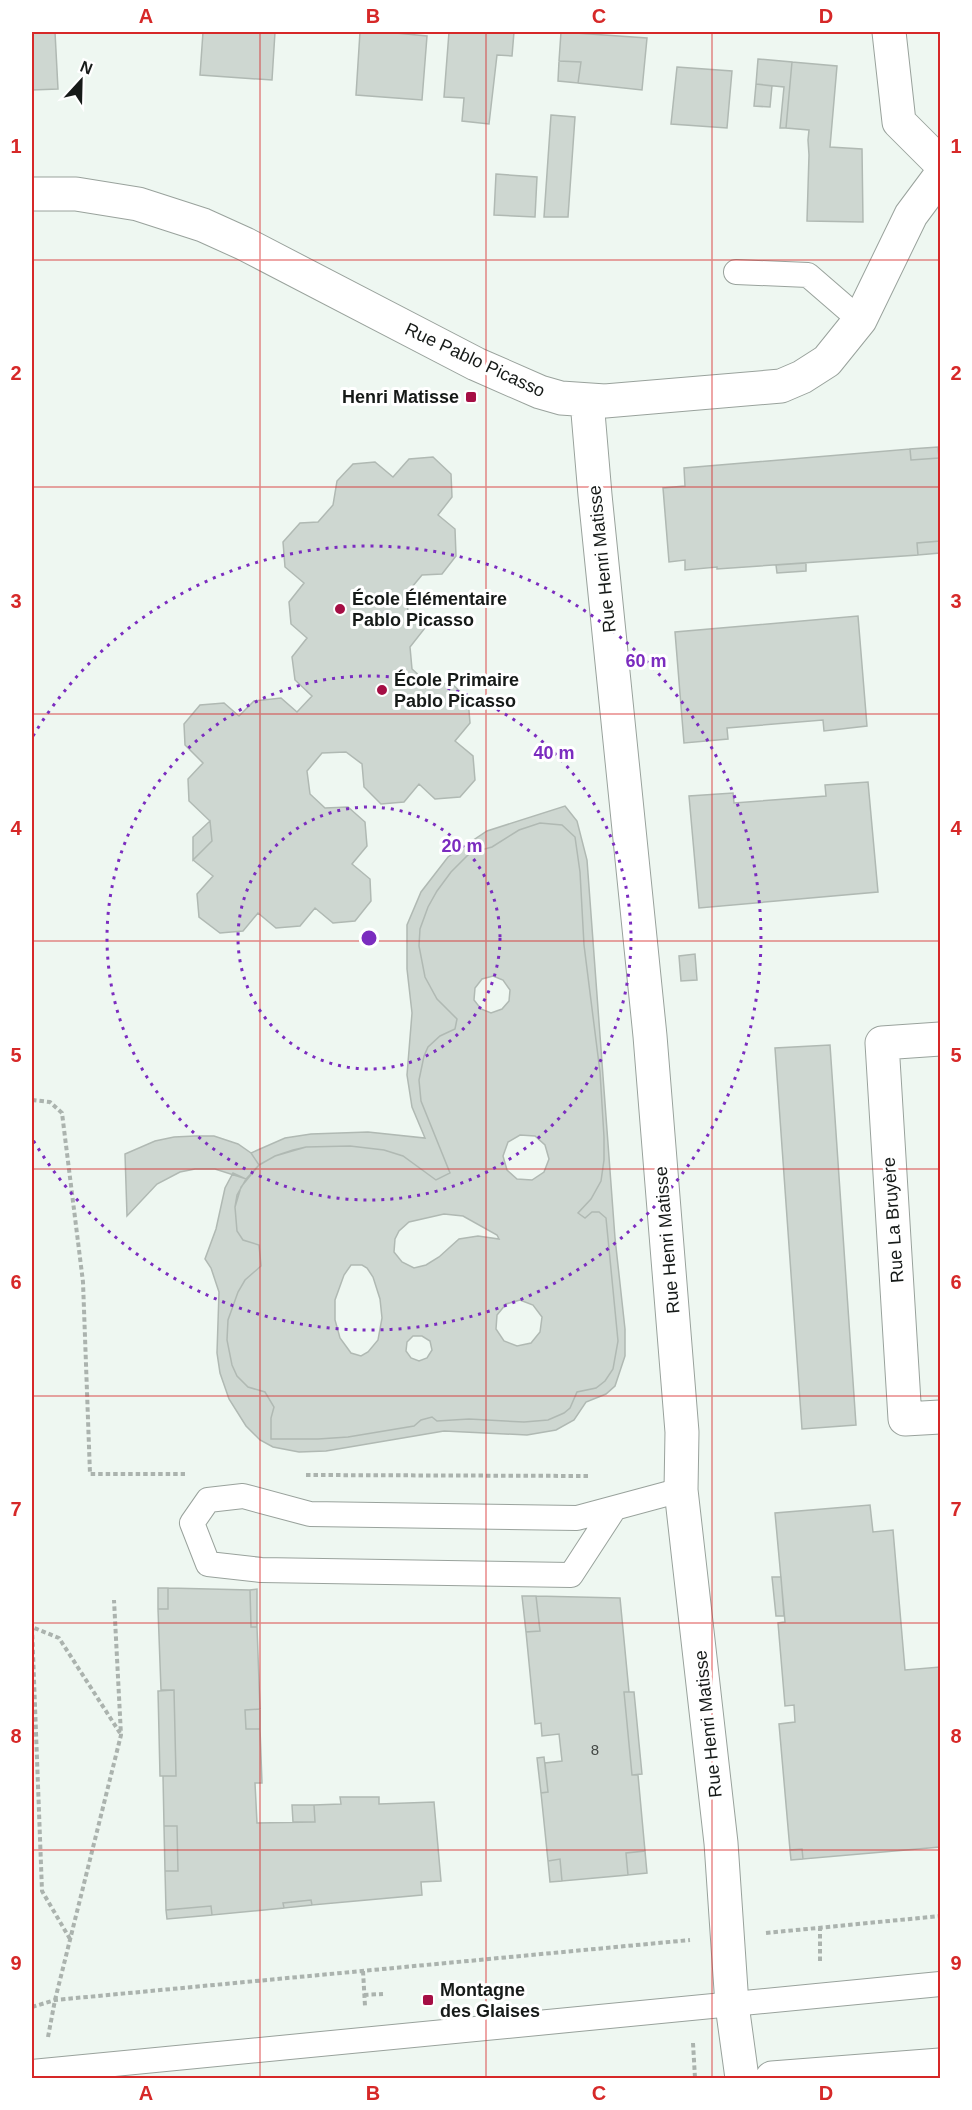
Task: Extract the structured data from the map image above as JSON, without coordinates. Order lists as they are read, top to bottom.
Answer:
{
  "streets": {
    "street": ["Rue Pablo Picasso", "Rue Henri Matisse", "Rue La Bruyère"]
  },
  "crossings": [
    ["Rue Pablo Picasso", "Rue Henri Matisse"]
  ],
  "places": {
    "transit": ["Henri Matisse", "Montagne des Glaises"],
    "other": ["École Élémentaire Pablo Picasso", "École Primaire Pablo Picasso"]
  },
  "house_numbers": ["8"],
  "north": "top",
  "grid": {
    "columns": [
      "A",
      "B",
      "C",
      "D"
    ],
    "rows": [
      "1",
      "2",
      "3",
      "4",
      "5",
      "6",
      "7",
      "8",
      "9"
    ]
  },
  "rings": ["60 m", "40 m", "20 m"]
}
